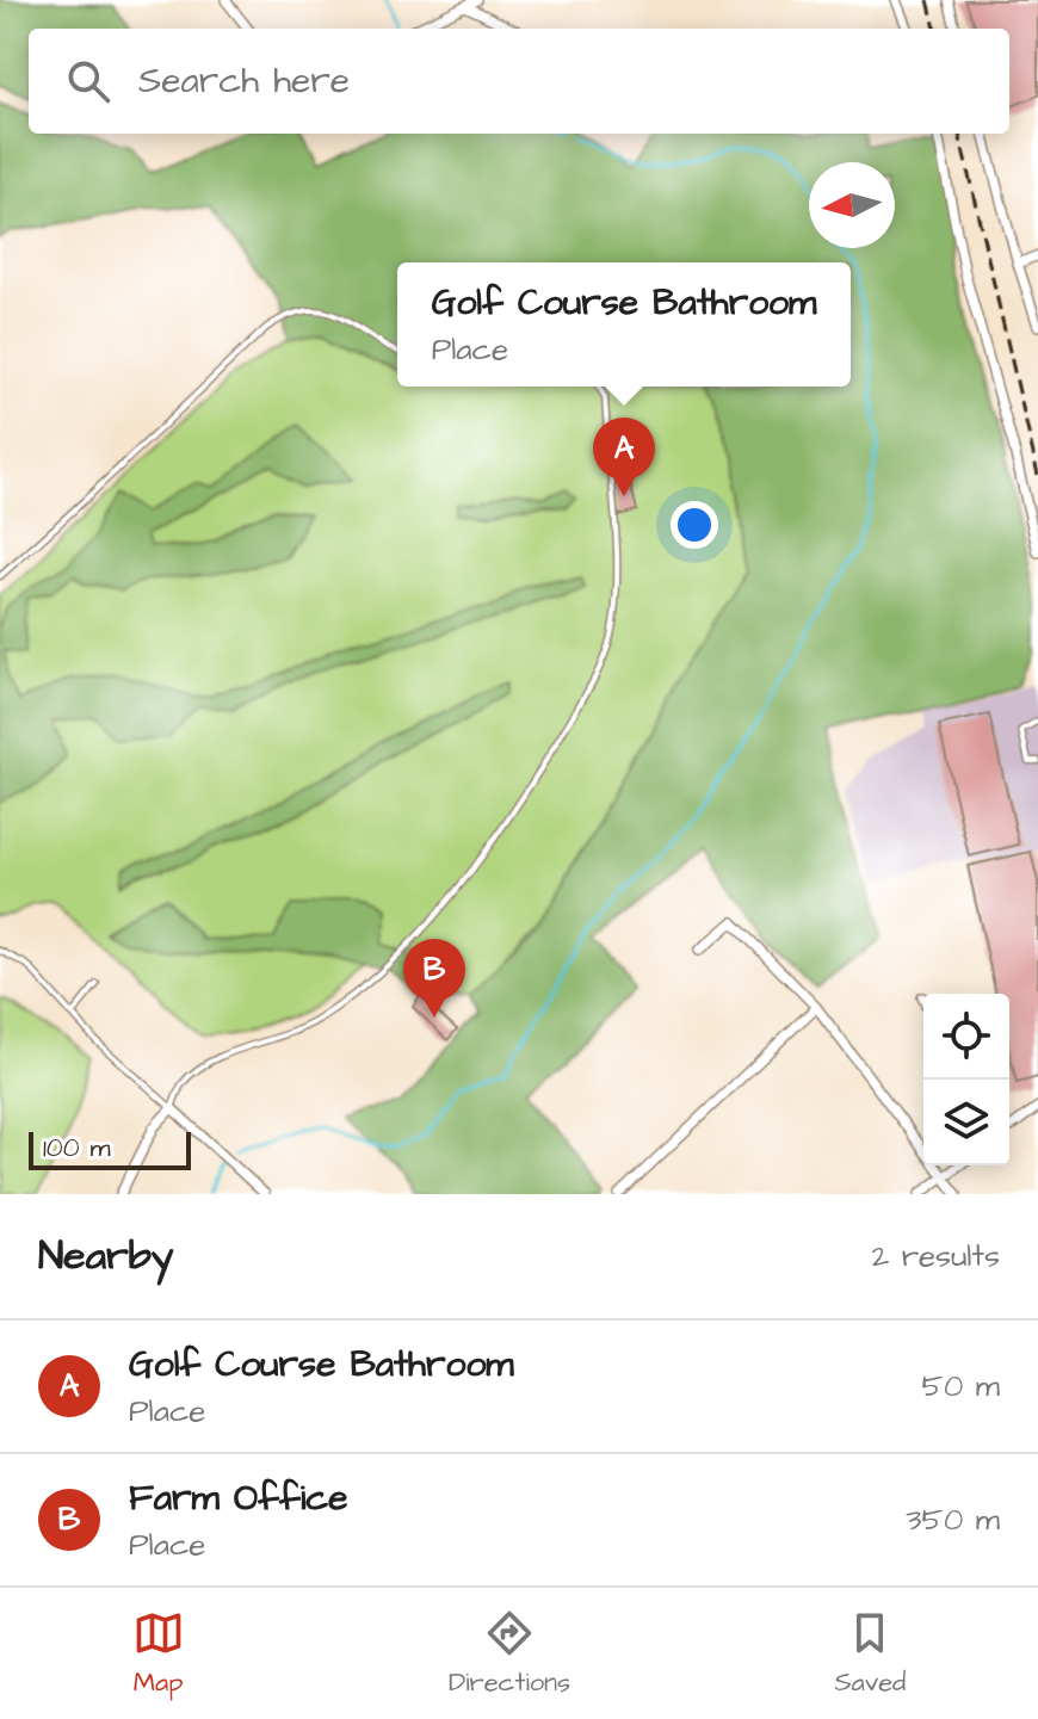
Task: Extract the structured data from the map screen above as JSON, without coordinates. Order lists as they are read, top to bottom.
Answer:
{
  "scale_bar": "100 m",
  "north": "left",
  "page": {
    "search": "Search here",
    "popup": ["Golf Course Bathroom", "Place"],
    "pins": ["A", "B"],
    "scale": "100 m",
    "heading": ["Nearby", "2 results"],
    "list": [
      {
        "mark": "A",
        "name": "Golf Course Bathroom",
        "note": "Place",
        "value": "50 m"
      },
      {
        "mark": "B",
        "name": "Farm Office",
        "note": "Place",
        "value": "350 m"
      }
    ],
    "nav": ["Map", "Directions", "Saved"]
  }
}
